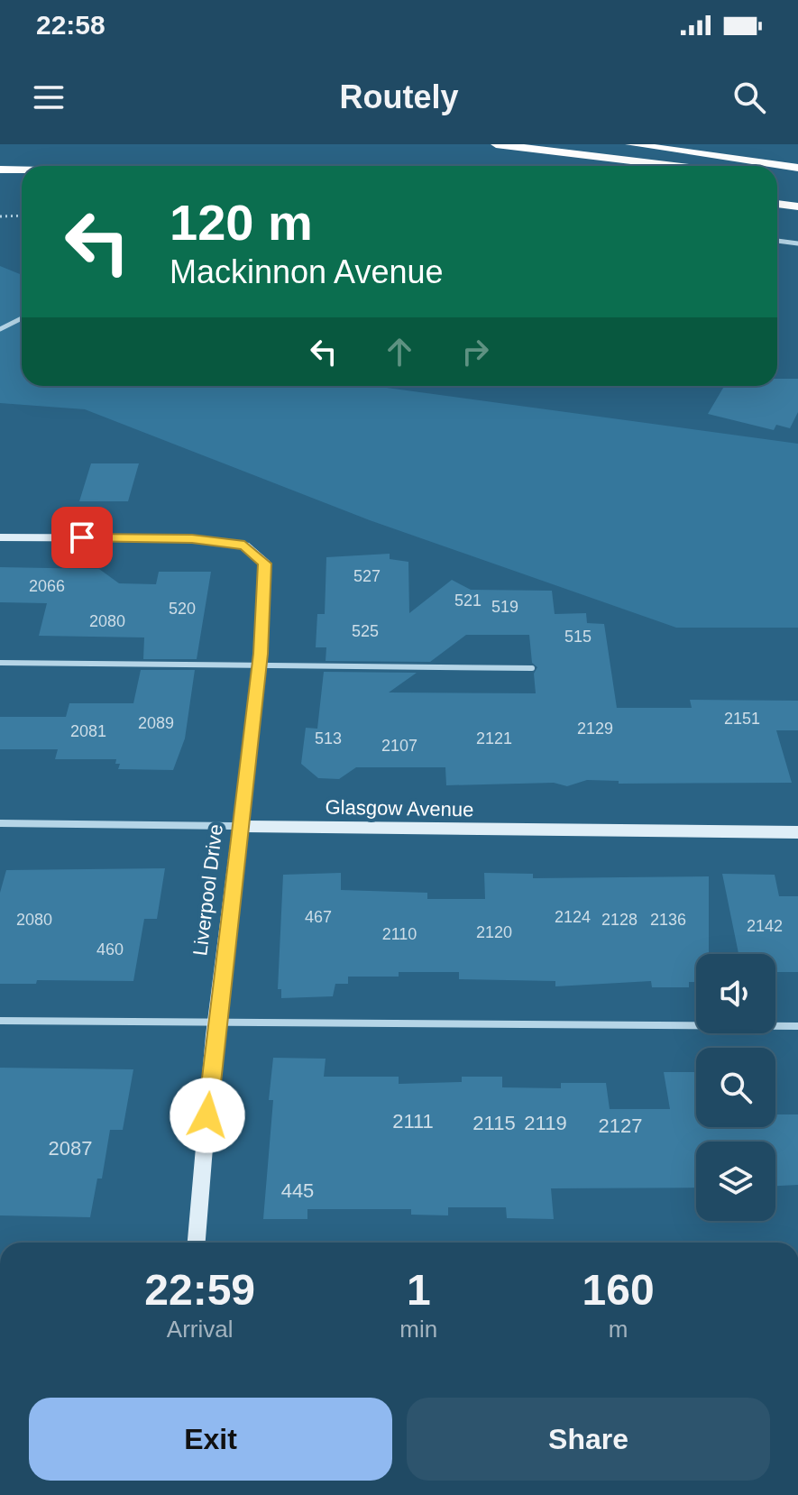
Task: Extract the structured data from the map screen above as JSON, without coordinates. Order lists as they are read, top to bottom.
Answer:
{
  "streets": {
    "street": ["Glasgow Avenue", "Liverpool Drive"]
  },
  "crossings": [
    ["Glasgow Avenue", "Liverpool Drive"]
  ],
  "house_numbers": [
    "527",
    "2066",
    "521",
    "519",
    "520",
    "2080",
    "525",
    "515",
    "2151",
    "2089",
    "2129",
    "2081",
    "513",
    "2121",
    "2107",
    "467",
    "2124",
    "2080",
    "2128",
    "2136",
    "2142",
    "2120",
    "2110",
    "460",
    "2111",
    "2115",
    "2119",
    "2127",
    "2087",
    "445"
  ],
  "page": {
    "status": "22:58",
    "header": "Routely",
    "turn": ["120 m", "Mackinnon Avenue"],
    "eta": [
      "22:59",
      "Arrival",
      "1",
      "min",
      "160",
      "m"
    ],
    "buttons": ["Exit", "Share"]
  }
}
